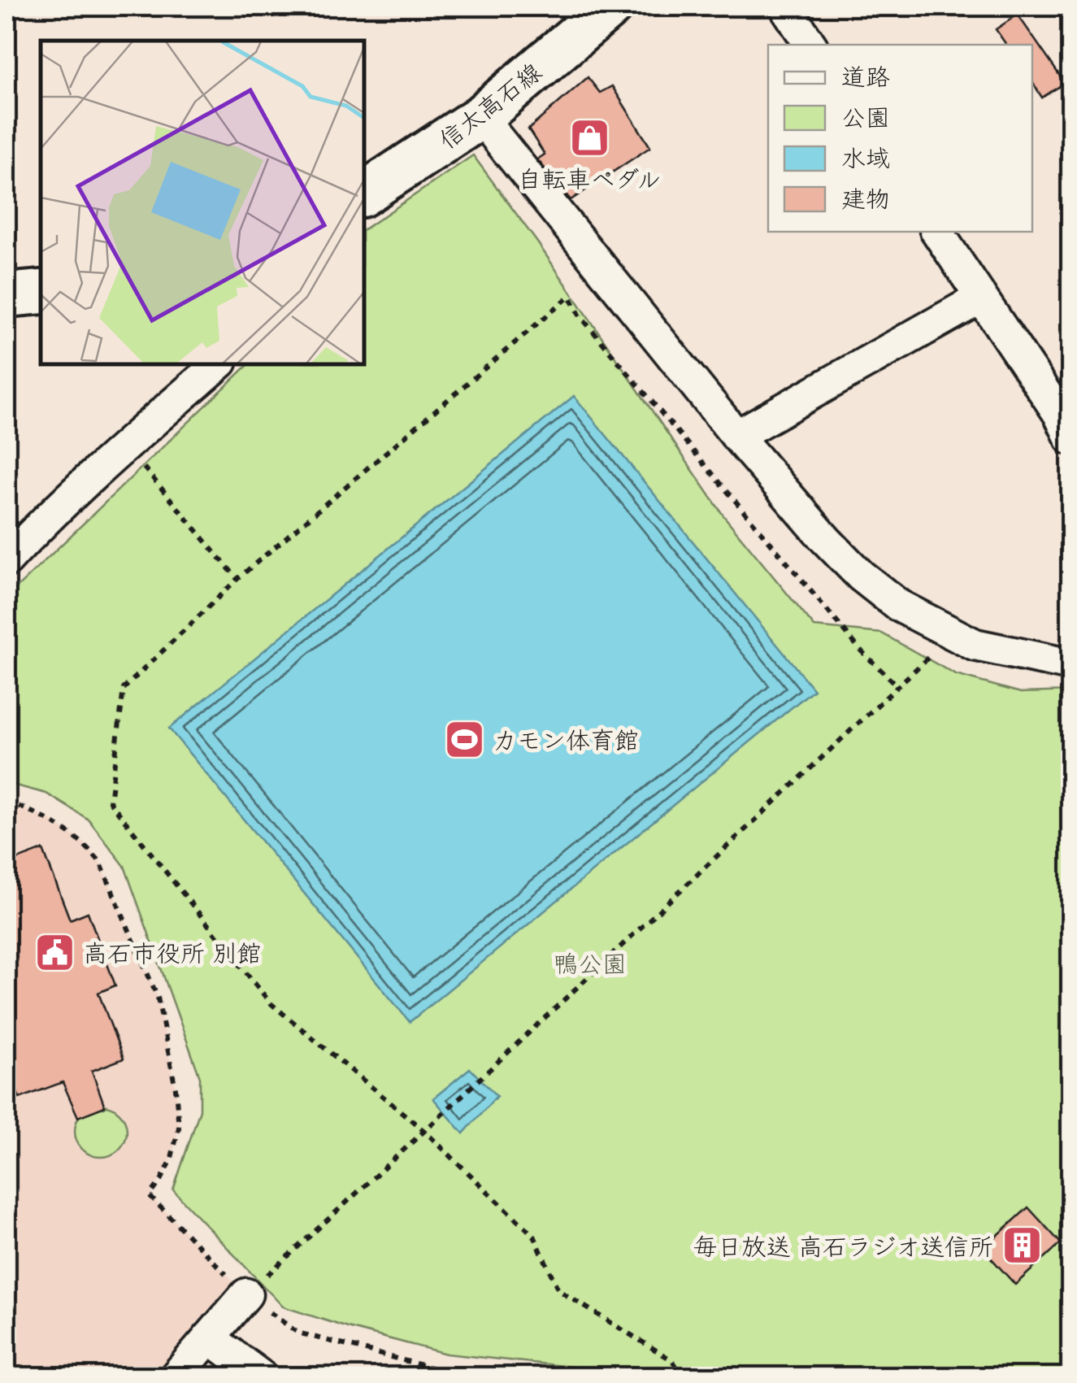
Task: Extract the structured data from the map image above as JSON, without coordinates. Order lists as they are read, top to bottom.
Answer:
{
  "streets": {
    "main road": ["信太高石線"]
  },
  "parks": ["鴨公園"],
  "places": {
    "shop": ["自転車ペダル"],
    "sports": ["カモン体育館"],
    "public building": ["高石市役所 別館"],
    "building": ["毎日放送 高石ラジオ送信所"]
  },
  "legend": [
    "道路",
    "公園",
    "水域",
    "建物"
  ]
}
